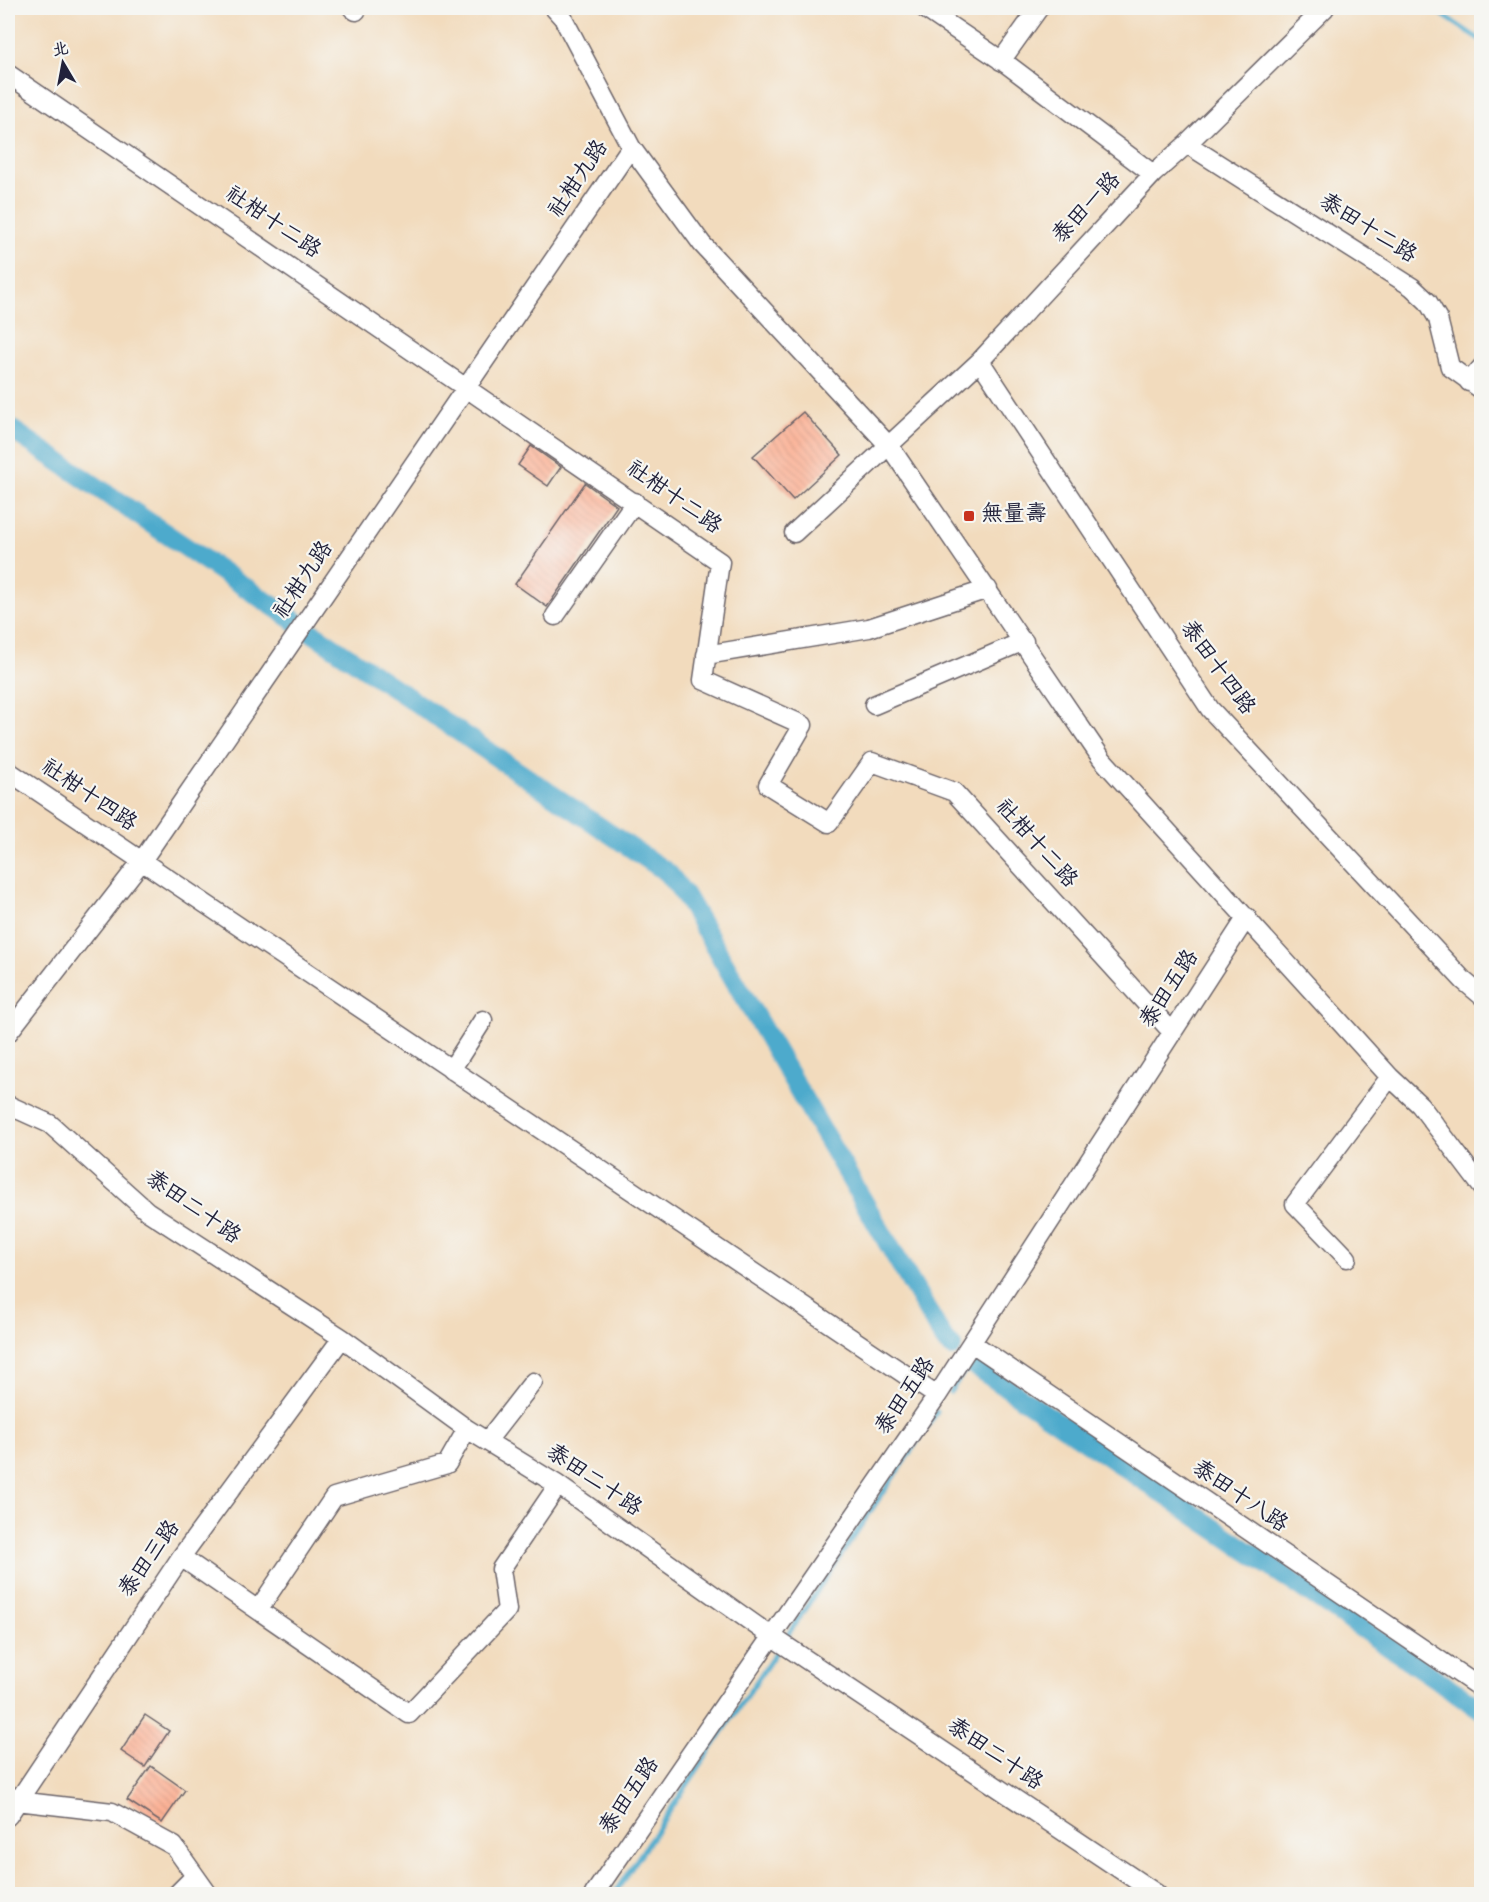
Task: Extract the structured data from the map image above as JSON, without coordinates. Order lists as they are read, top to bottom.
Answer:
{
  "streets": {
    "street": [
      "社柑九路",
      "泰田一路",
      "社柑十二路",
      "泰田十二路",
      "泰田十四路",
      "社柑十四路",
      "泰田五路",
      "泰田二十路",
      "泰田十八路",
      "泰田三路"
    ]
  },
  "crossings": [
    ["社柑九路", "社柑十二路"],
    ["社柑九路", "社柑十四路"],
    ["泰田一路", "泰田十二路"],
    ["泰田一路", "泰田十四路"],
    ["社柑十二路", "泰田五路"],
    ["社柑十四路", "泰田五路"],
    ["泰田五路", "泰田二十路"],
    ["泰田五路", "泰田十八路"],
    ["泰田二十路", "泰田三路"]
  ],
  "places": {
    "transit": ["無量壽"]
  },
  "north": "top"
}
